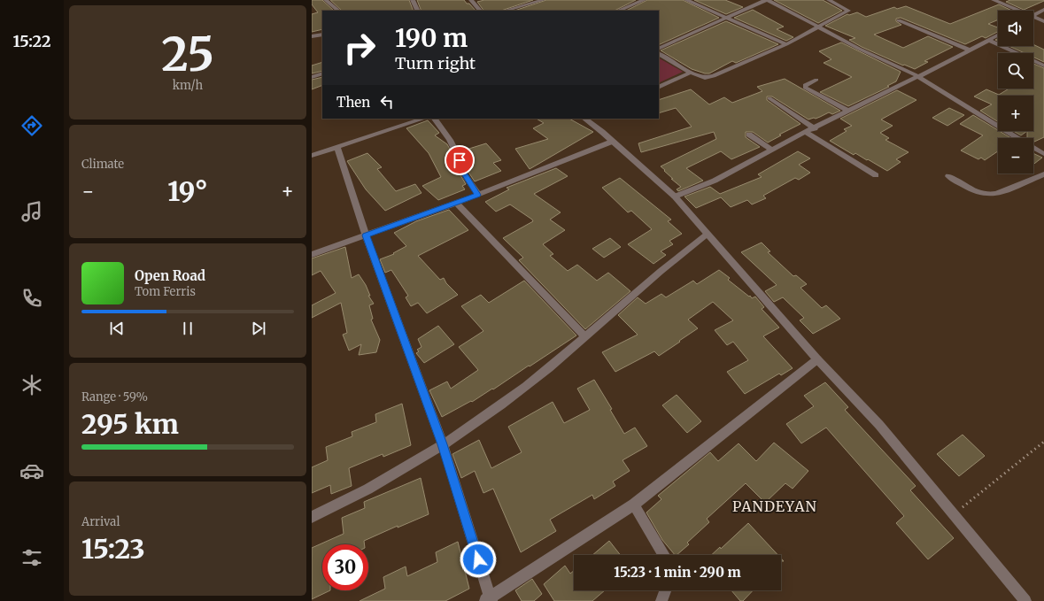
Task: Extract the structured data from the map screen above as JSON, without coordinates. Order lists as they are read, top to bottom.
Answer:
{
  "districts": ["PANDEYAN"],
  "page": {
    "tabs": "15:22",
    "tile": [
      ["25", "km/h"],
      "Climate",
      ["Range · 59%", "295 km"],
      ["Arrival", "15:23"]
    ],
    "map_buttons": ["+", "−"],
    "turn": ["190 m", "Turn right"],
    "then": "Then",
    "heat": ["−", "19°", "+"],
    "song": ["Open Road", "Tom Ferris"],
    "limit": "30",
    "trip": "15:23 · 1 min · 290 m"
  }
}
